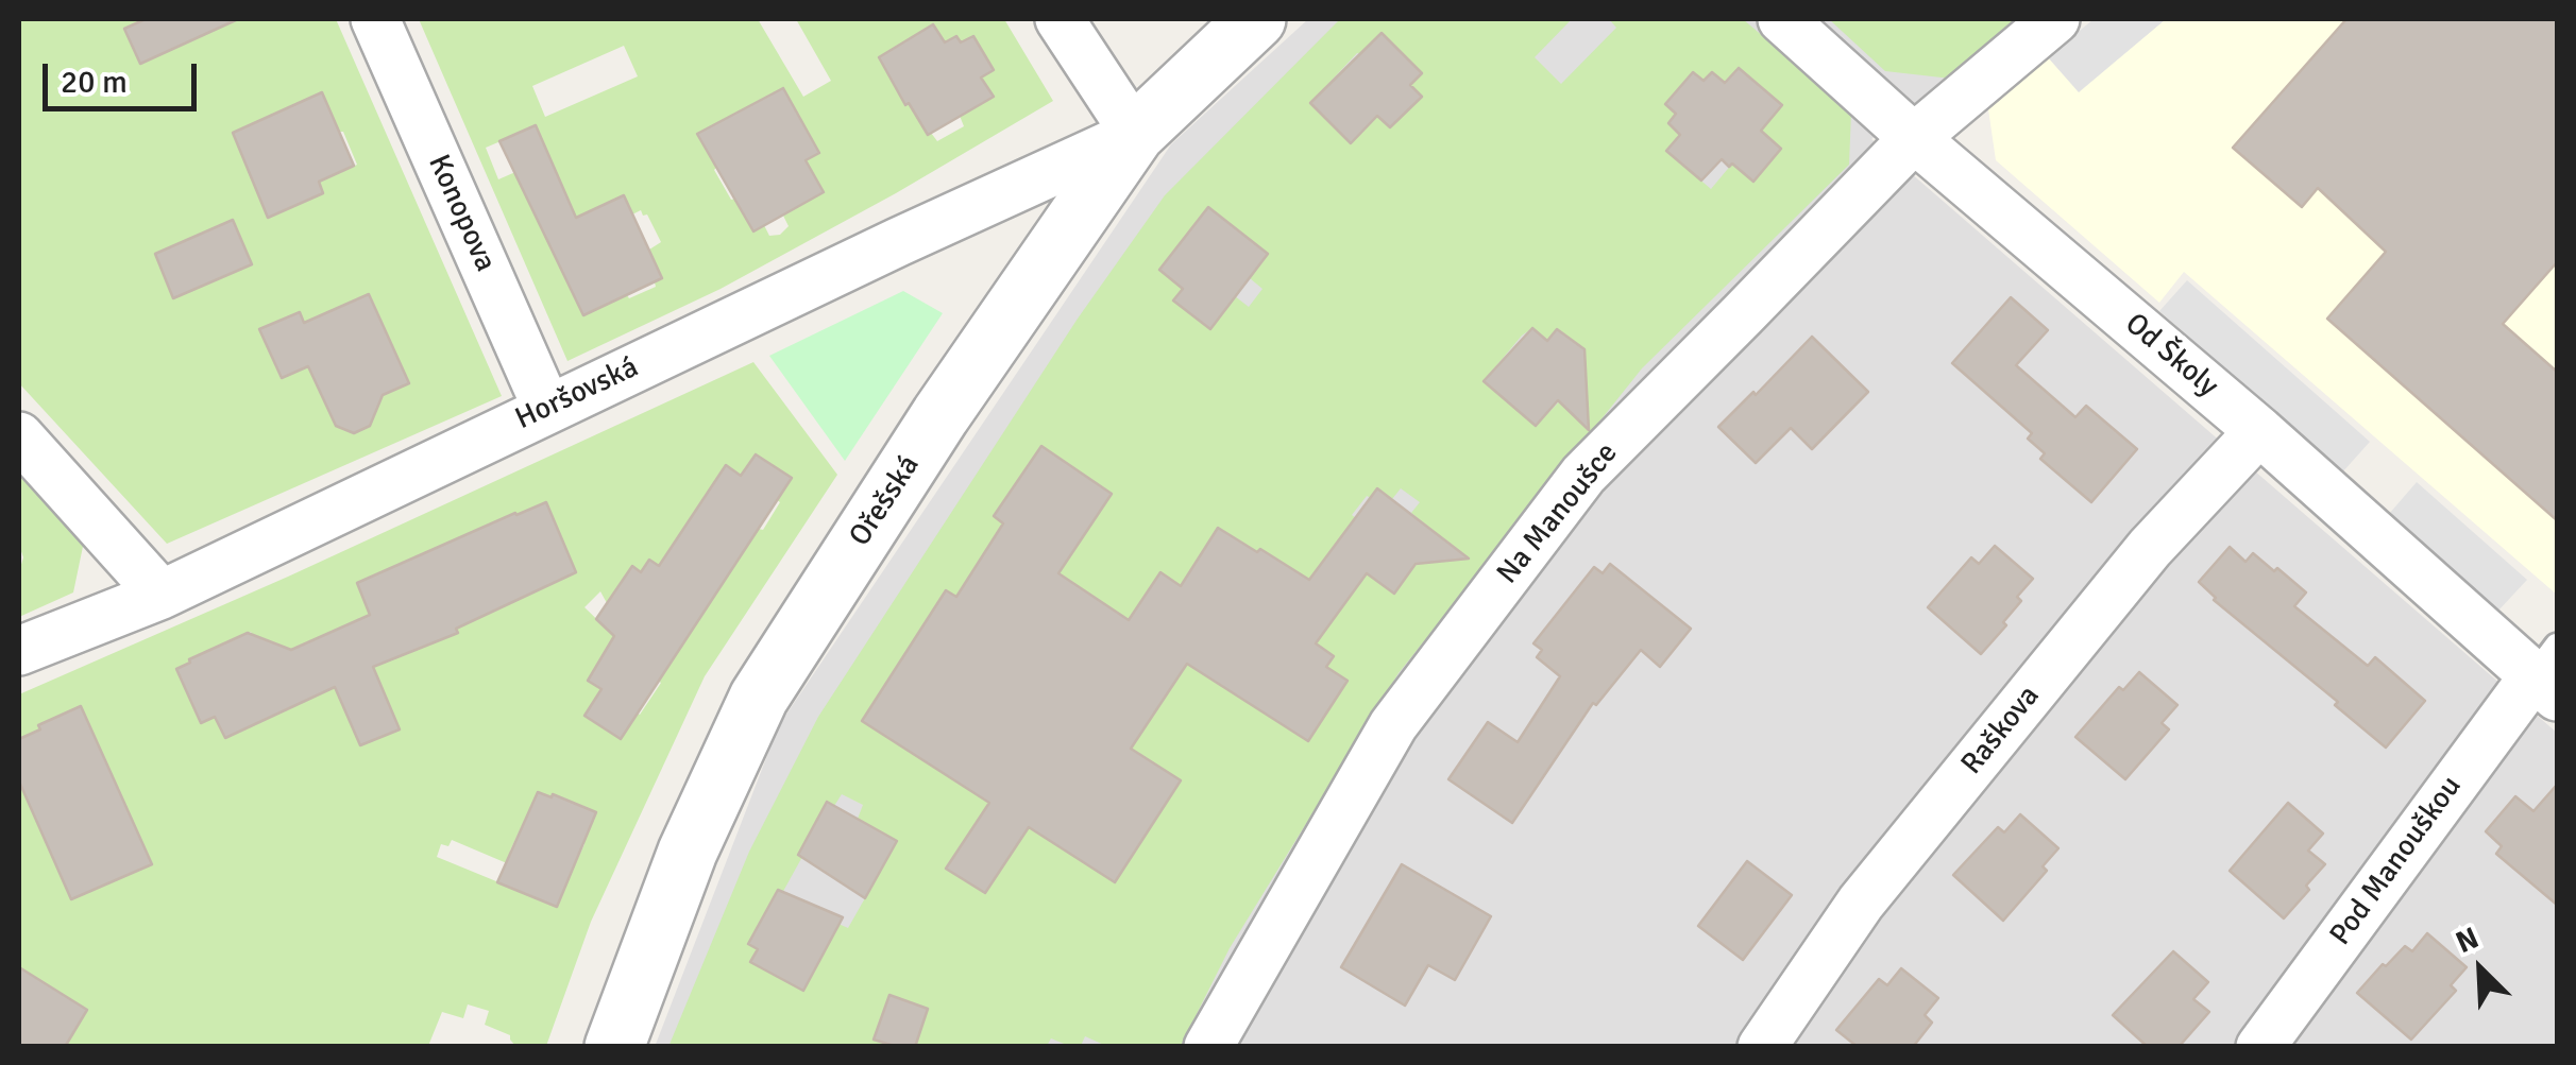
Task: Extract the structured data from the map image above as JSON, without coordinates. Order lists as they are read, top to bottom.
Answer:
{
  "streets": {
    "street": [
      "Konopova",
      "Od Školy",
      "Horšovská",
      "Ořešská",
      "Na Manoušce",
      "Raškova",
      "Pod Manouškou"
    ]
  },
  "crossings": [
    ["Konopova", "Horšovská"],
    ["Od Školy", "Na Manoušce"],
    ["Od Školy", "Raškova"],
    ["Od Školy", "Pod Manouškou"],
    ["Horšovská", "Ořešská"]
  ],
  "scale_bar": "20 m",
  "north": "top left"
}
